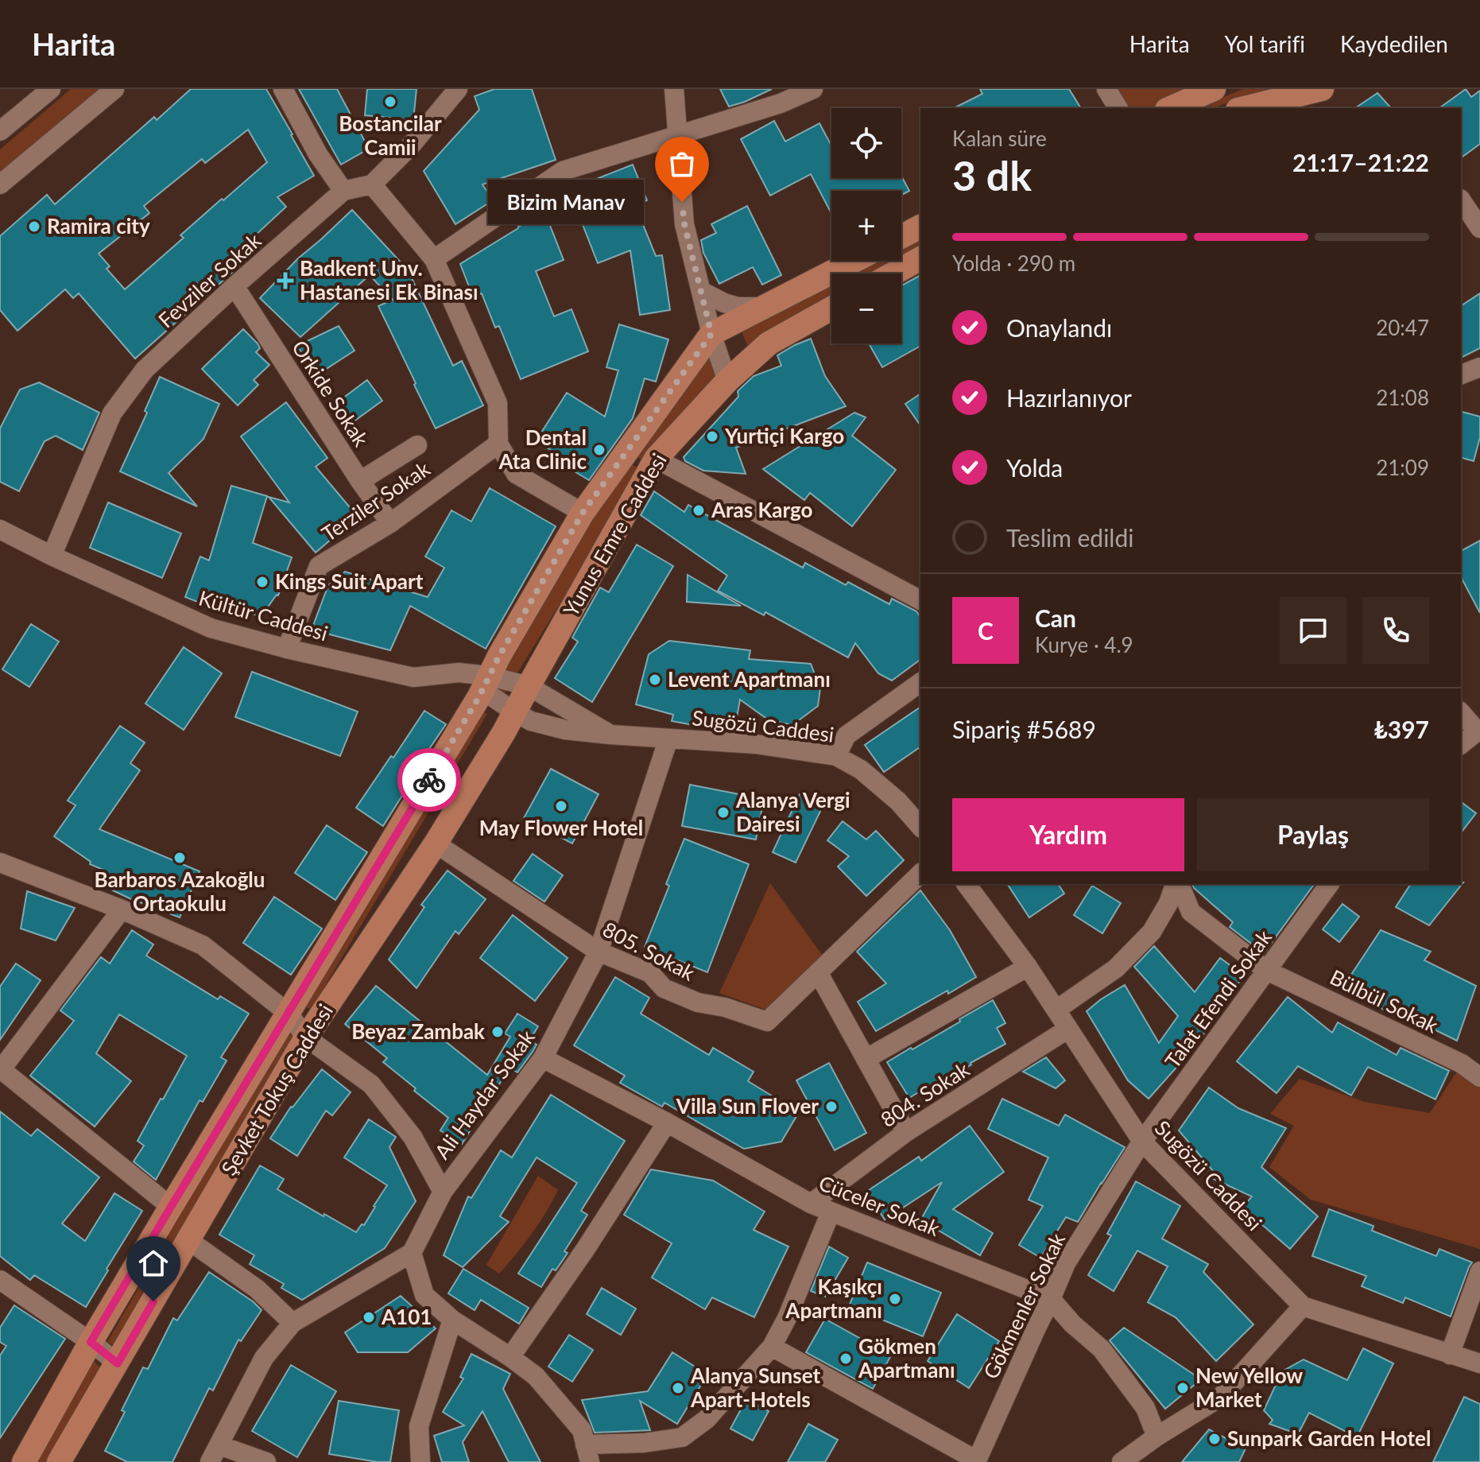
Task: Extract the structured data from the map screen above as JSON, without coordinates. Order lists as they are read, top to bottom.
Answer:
{
  "streets": {
    "main road": ["Yunus Emre Caddesi", "Şevket Tokuş Caddesi"],
    "street": [
      "Fevziler Sokak",
      "Orkide Sokak",
      "Terziler Sokak",
      "Kültür Caddesi",
      "Sugözü Caddesi",
      "805. Sokak",
      "Talat Efendi Sokak",
      "Bülbül Sokak",
      "Ali Haydar Sokak",
      "804. Sokak",
      "Cüceler Sokak",
      "Gökmenler Sokak"
    ]
  },
  "crossings": [
    ["Fevziler Sokak", "Orkide Sokak"],
    ["Fevziler Sokak", "Kültür Caddesi"],
    ["Orkide Sokak", "Terziler Sokak"],
    ["Terziler Sokak", "Kültür Caddesi"],
    ["Yunus Emre Caddesi", "Kültür Caddesi"],
    ["Yunus Emre Caddesi", "Sugözü Caddesi"],
    ["Yunus Emre Caddesi", "Şevket Tokuş Caddesi"],
    ["Kültür Caddesi", "Sugözü Caddesi"],
    ["Kültür Caddesi", "Şevket Tokuş Caddesi"],
    ["Sugözü Caddesi", "Talat Efendi Sokak"],
    ["Sugözü Caddesi", "Şevket Tokuş Caddesi"],
    ["Sugözü Caddesi", "Ali Haydar Sokak"],
    ["Sugözü Caddesi", "804. Sokak"],
    ["Sugözü Caddesi", "Gökmenler Sokak"],
    ["805. Sokak", "Şevket Tokuş Caddesi"],
    ["805. Sokak", "Ali Haydar Sokak"],
    ["Talat Efendi Sokak", "Bülbül Sokak"],
    ["Talat Efendi Sokak", "Gökmenler Sokak"],
    ["Ali Haydar Sokak", "Cüceler Sokak"],
    ["804. Sokak", "Cüceler Sokak"],
    ["Cüceler Sokak", "Gökmenler Sokak"]
  ],
  "places": {
    "other": [
      "Bostancilar Camii",
      "Bizim Manav",
      "Ramira city",
      "Yurtiçi Kargo",
      "Dental Ata Clinic",
      "Aras Kargo",
      "Kings Suit Apart",
      "Levent Apartmanı",
      "May Flower Hotel",
      "Alanya Vergi Dairesi",
      "Barbaros Azakoğlu Ortaokulu",
      "Beyaz Zambak",
      "Villa Sun Flover",
      "Kaşıkçı Apartmanı",
      "A101",
      "Gökmen Apartmanı",
      "Alanya Sunset Apart-Hotels",
      "New Yellow Market",
      "Sunpark Garden Hotel"
    ],
    "health": ["Badkent Unv. Hastanesi Ek Binası"]
  },
  "page": {
    "header": "Harita",
    "nav": ["Harita", "Yol tarifi", "Kaydedilen"],
    "map_buttons": ["+", "−"],
    "heading": ["3 dk", "Kalan süre", "21:17–21:22"],
    "panel": [
      "Can",
      "Kurye · 4.9",
      "Sipariş #5689",
      "₺397"
    ],
    "bubble": "Bizim Manav",
    "bar": "Yolda · 290 m",
    "list": [
      ["Onaylandı", "20:47"],
      ["Hazırlanıyor", "21:08"],
      ["Yolda", "21:09"],
      "Teslim edildi"
    ],
    "round": "C",
    "buttons": ["Yardım", "Paylaş"]
  }
}
